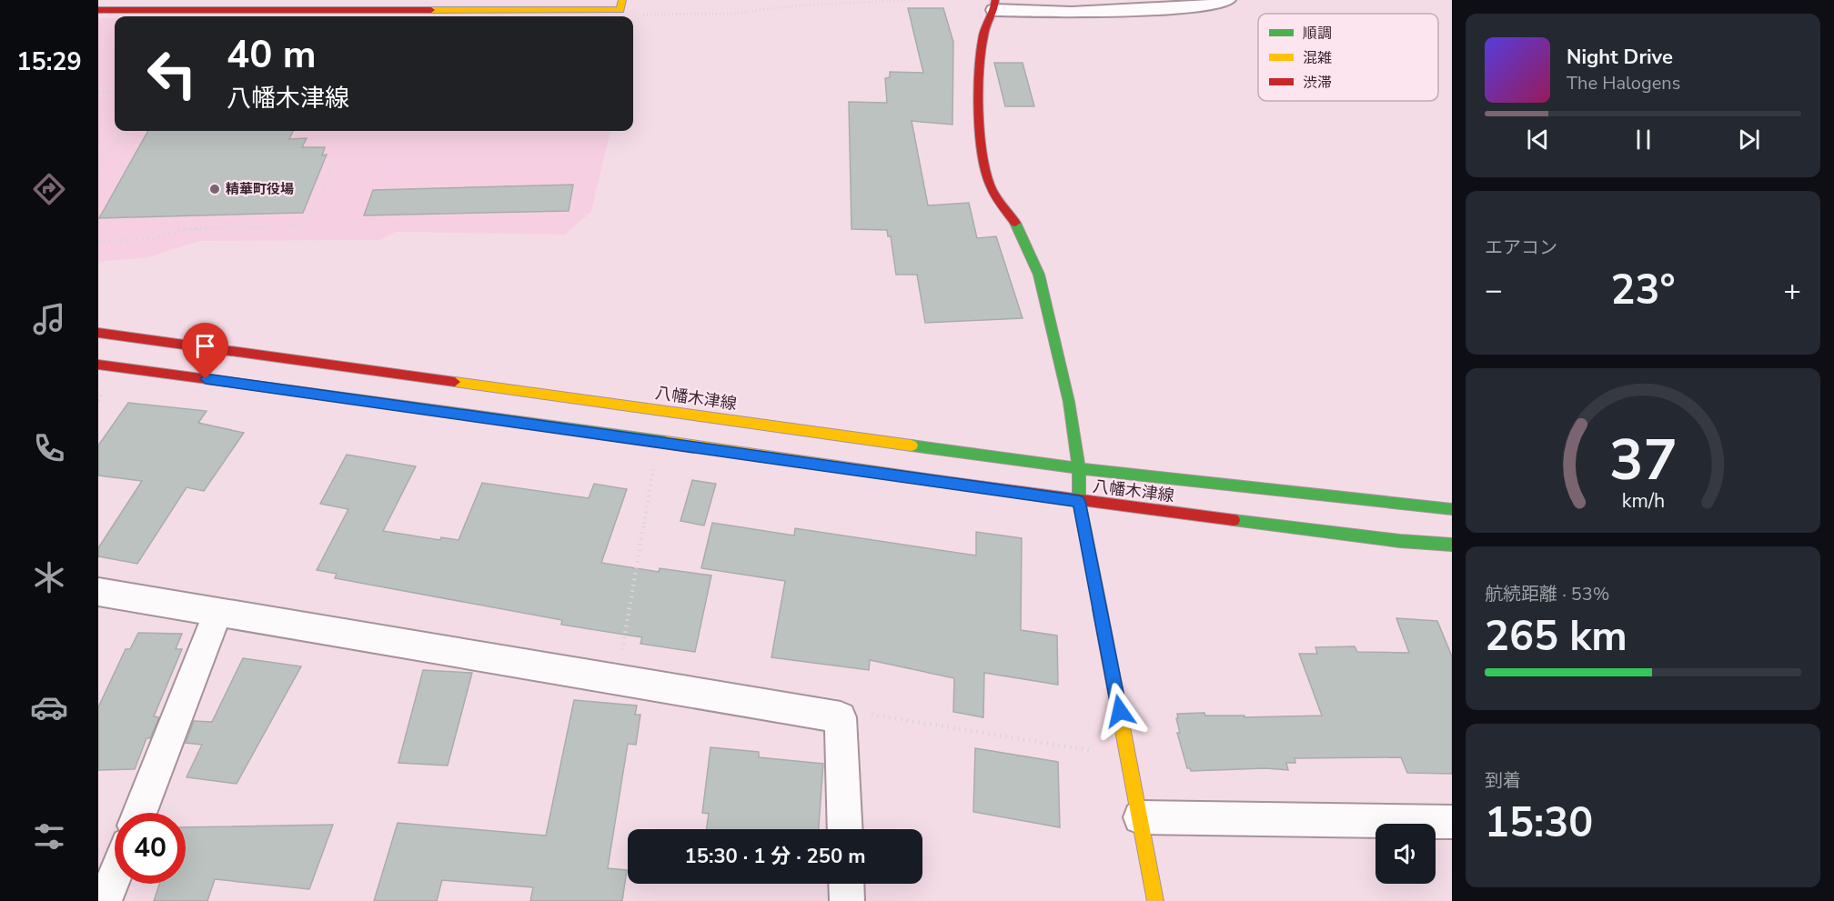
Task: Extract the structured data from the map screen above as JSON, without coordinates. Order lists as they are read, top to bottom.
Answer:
{
  "streets": {
    "main road": ["八幡木津線"]
  },
  "places": ["精華町役場"],
  "legend": ["順調", "混雑", "渋滞"],
  "page": {
    "tabs": "15:29",
    "turn": ["40 m", "八幡木津線"],
    "song": ["Night Drive", "The Halogens"],
    "tile": [
      "エアコン",
      ["航続距離 · 53%", "265 km"],
      ["到着", "15:30"]
    ],
    "heat": ["−", "23°", "+"],
    "limit": "40",
    "trip": "15:30 · 1 分 · 250 m",
    "gauge": ["37", "km/h"]
  }
}
